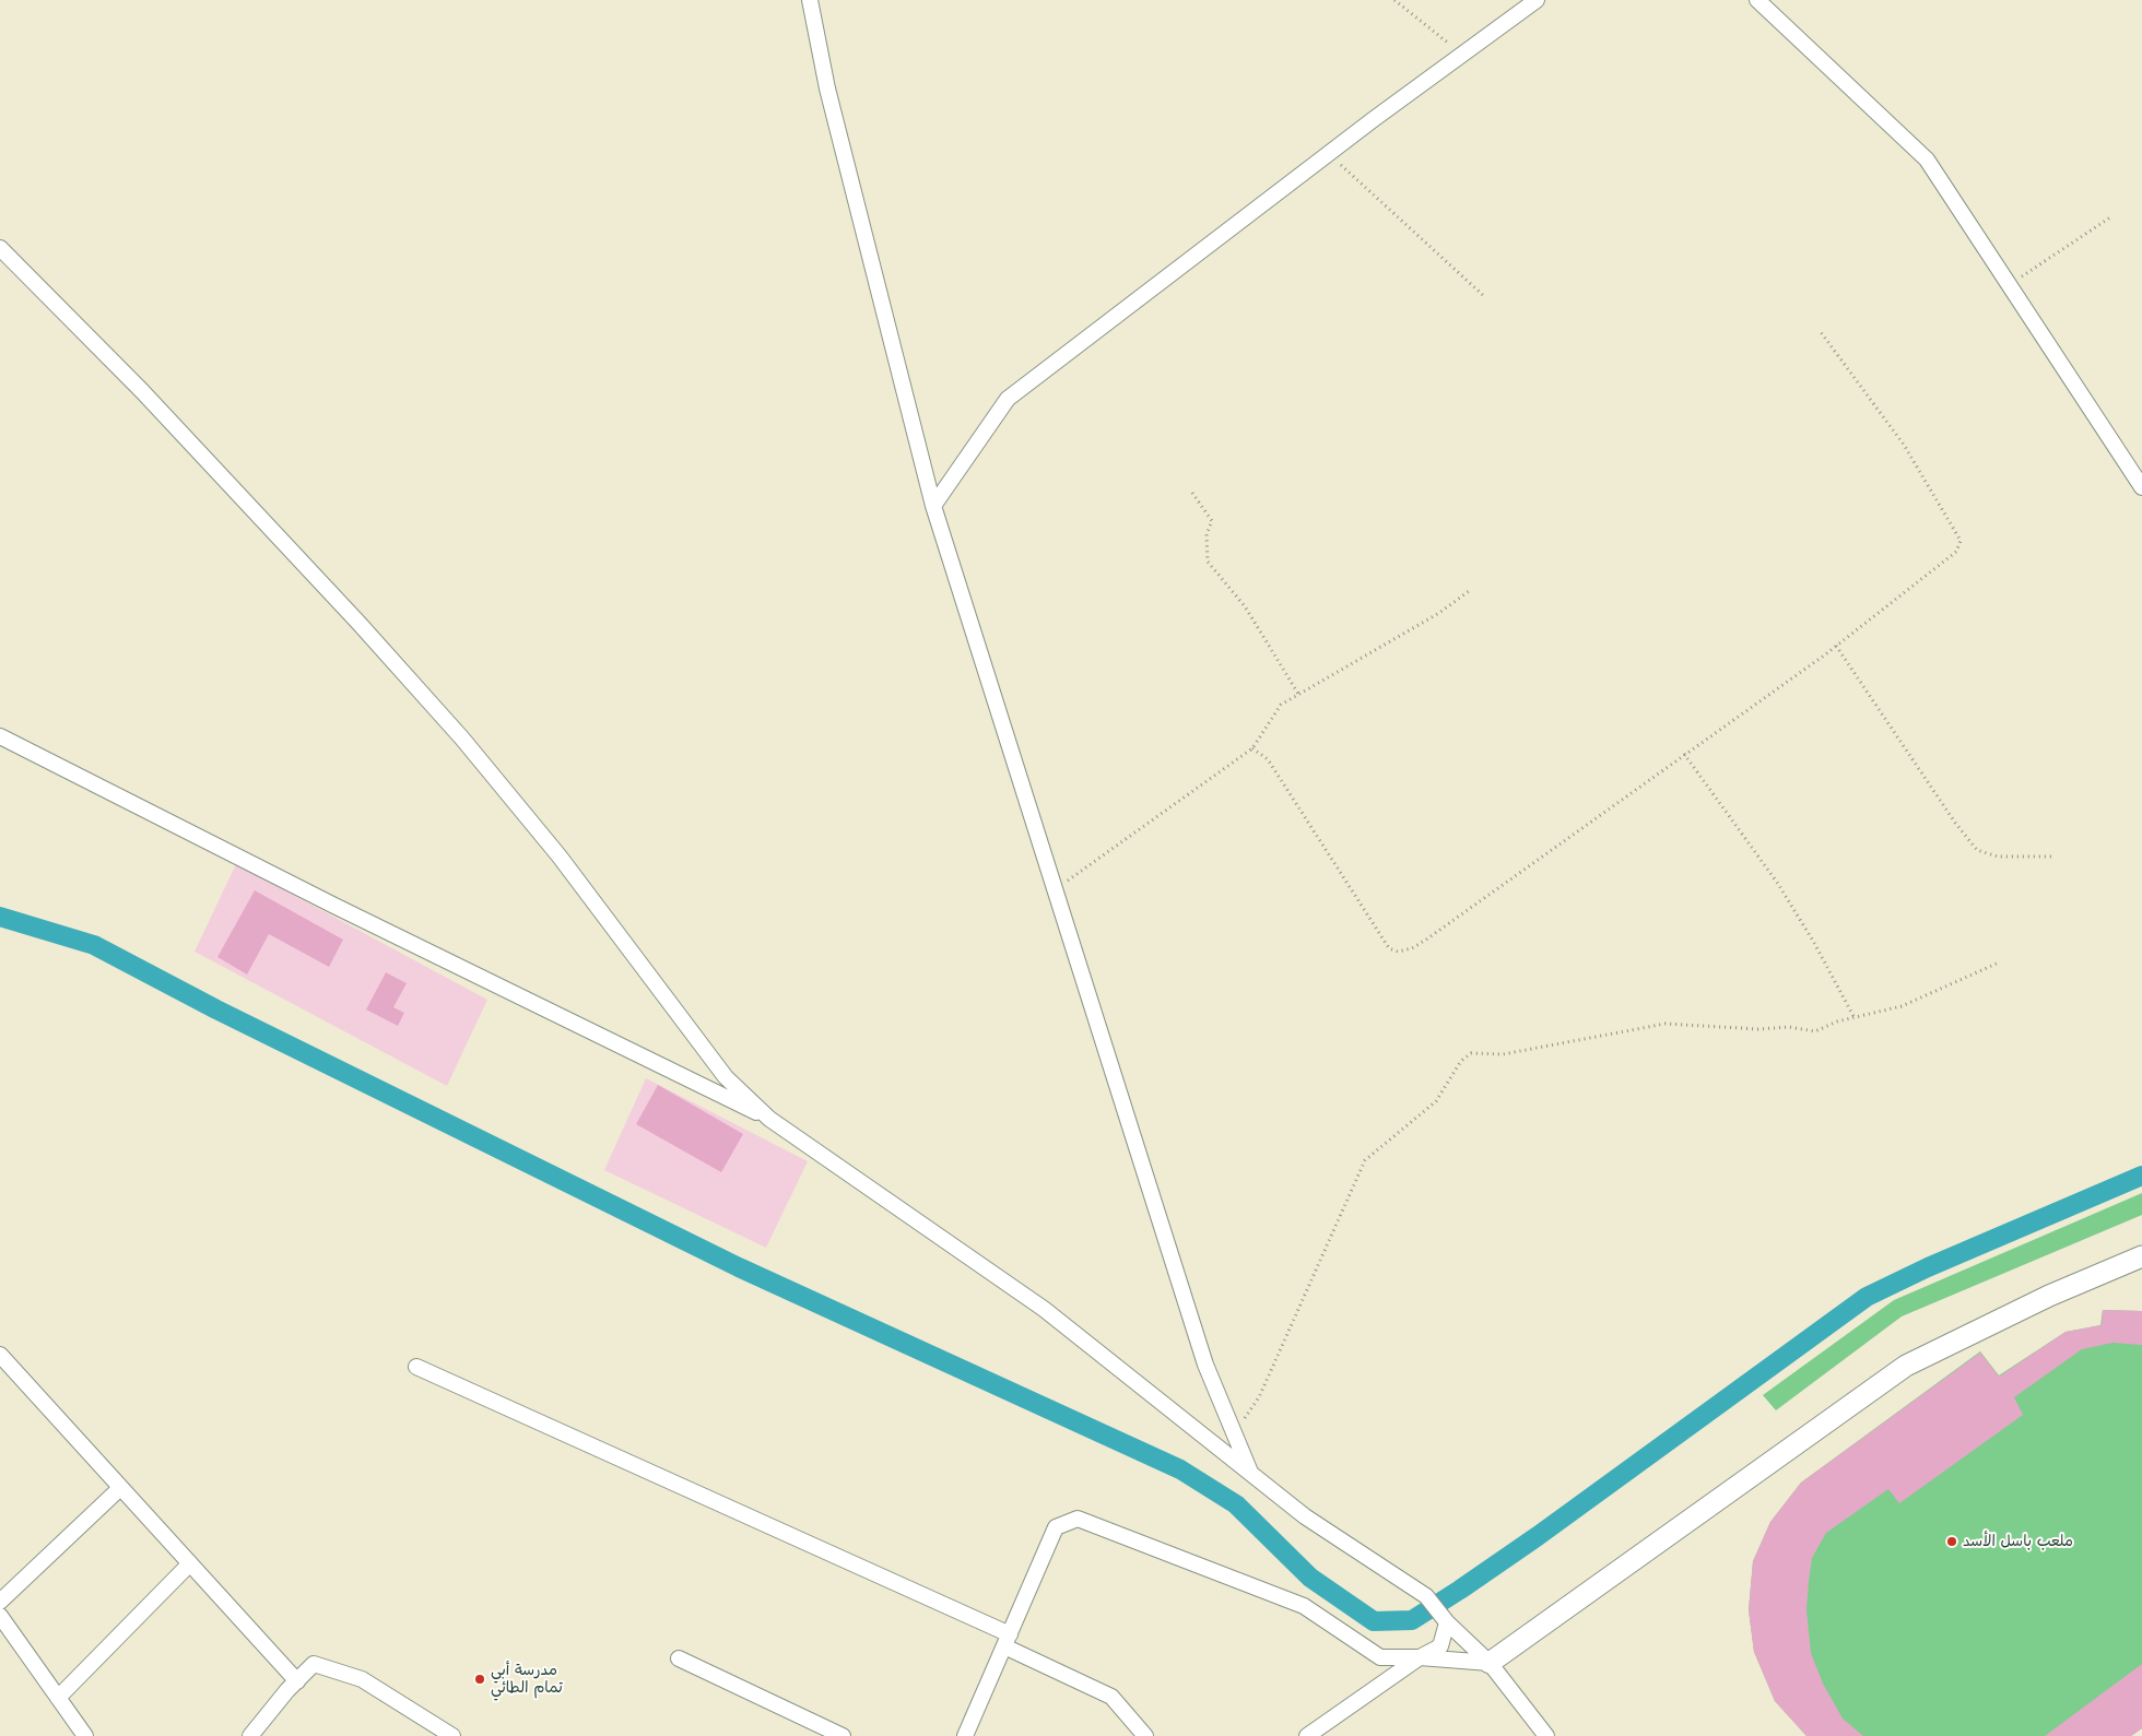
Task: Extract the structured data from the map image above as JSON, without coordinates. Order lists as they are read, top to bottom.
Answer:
{
  "places": ["ملعب باسل الأسد", "مدرسة أبي تمام الطائي"]
}
